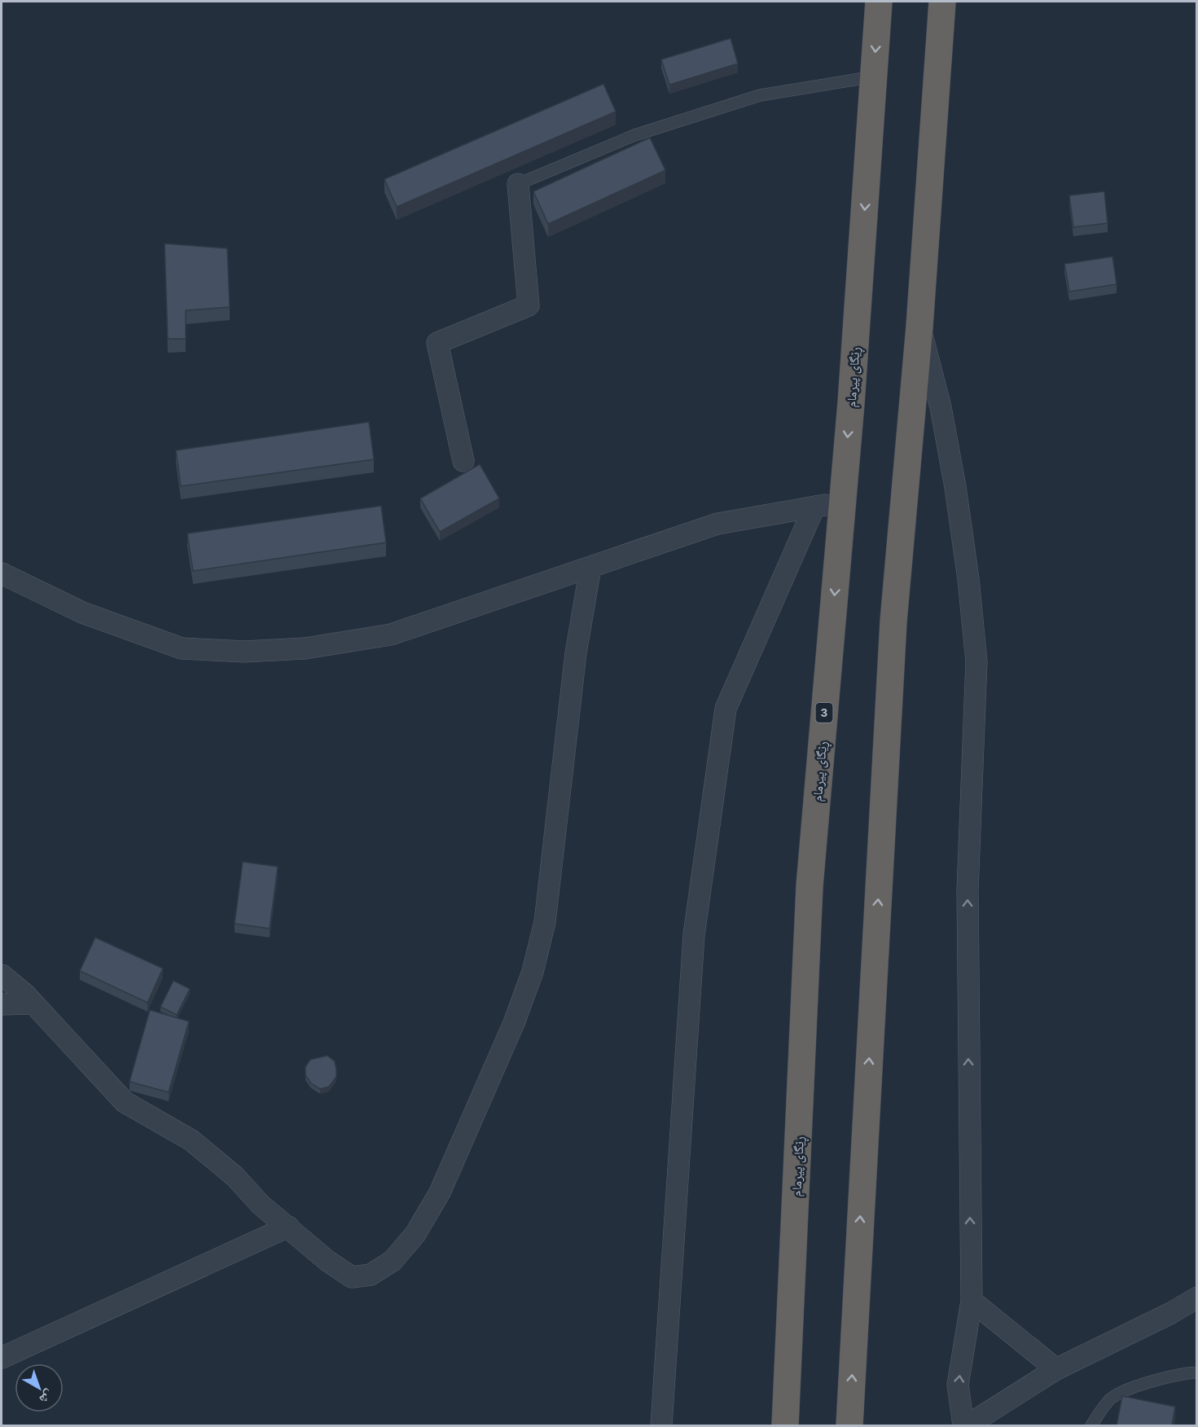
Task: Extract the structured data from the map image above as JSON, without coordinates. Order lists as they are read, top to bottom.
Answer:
{
  "streets": {
    "highway": ["ڕێگای پیرمام", "3"]
  },
  "north": "bottom right"
}
